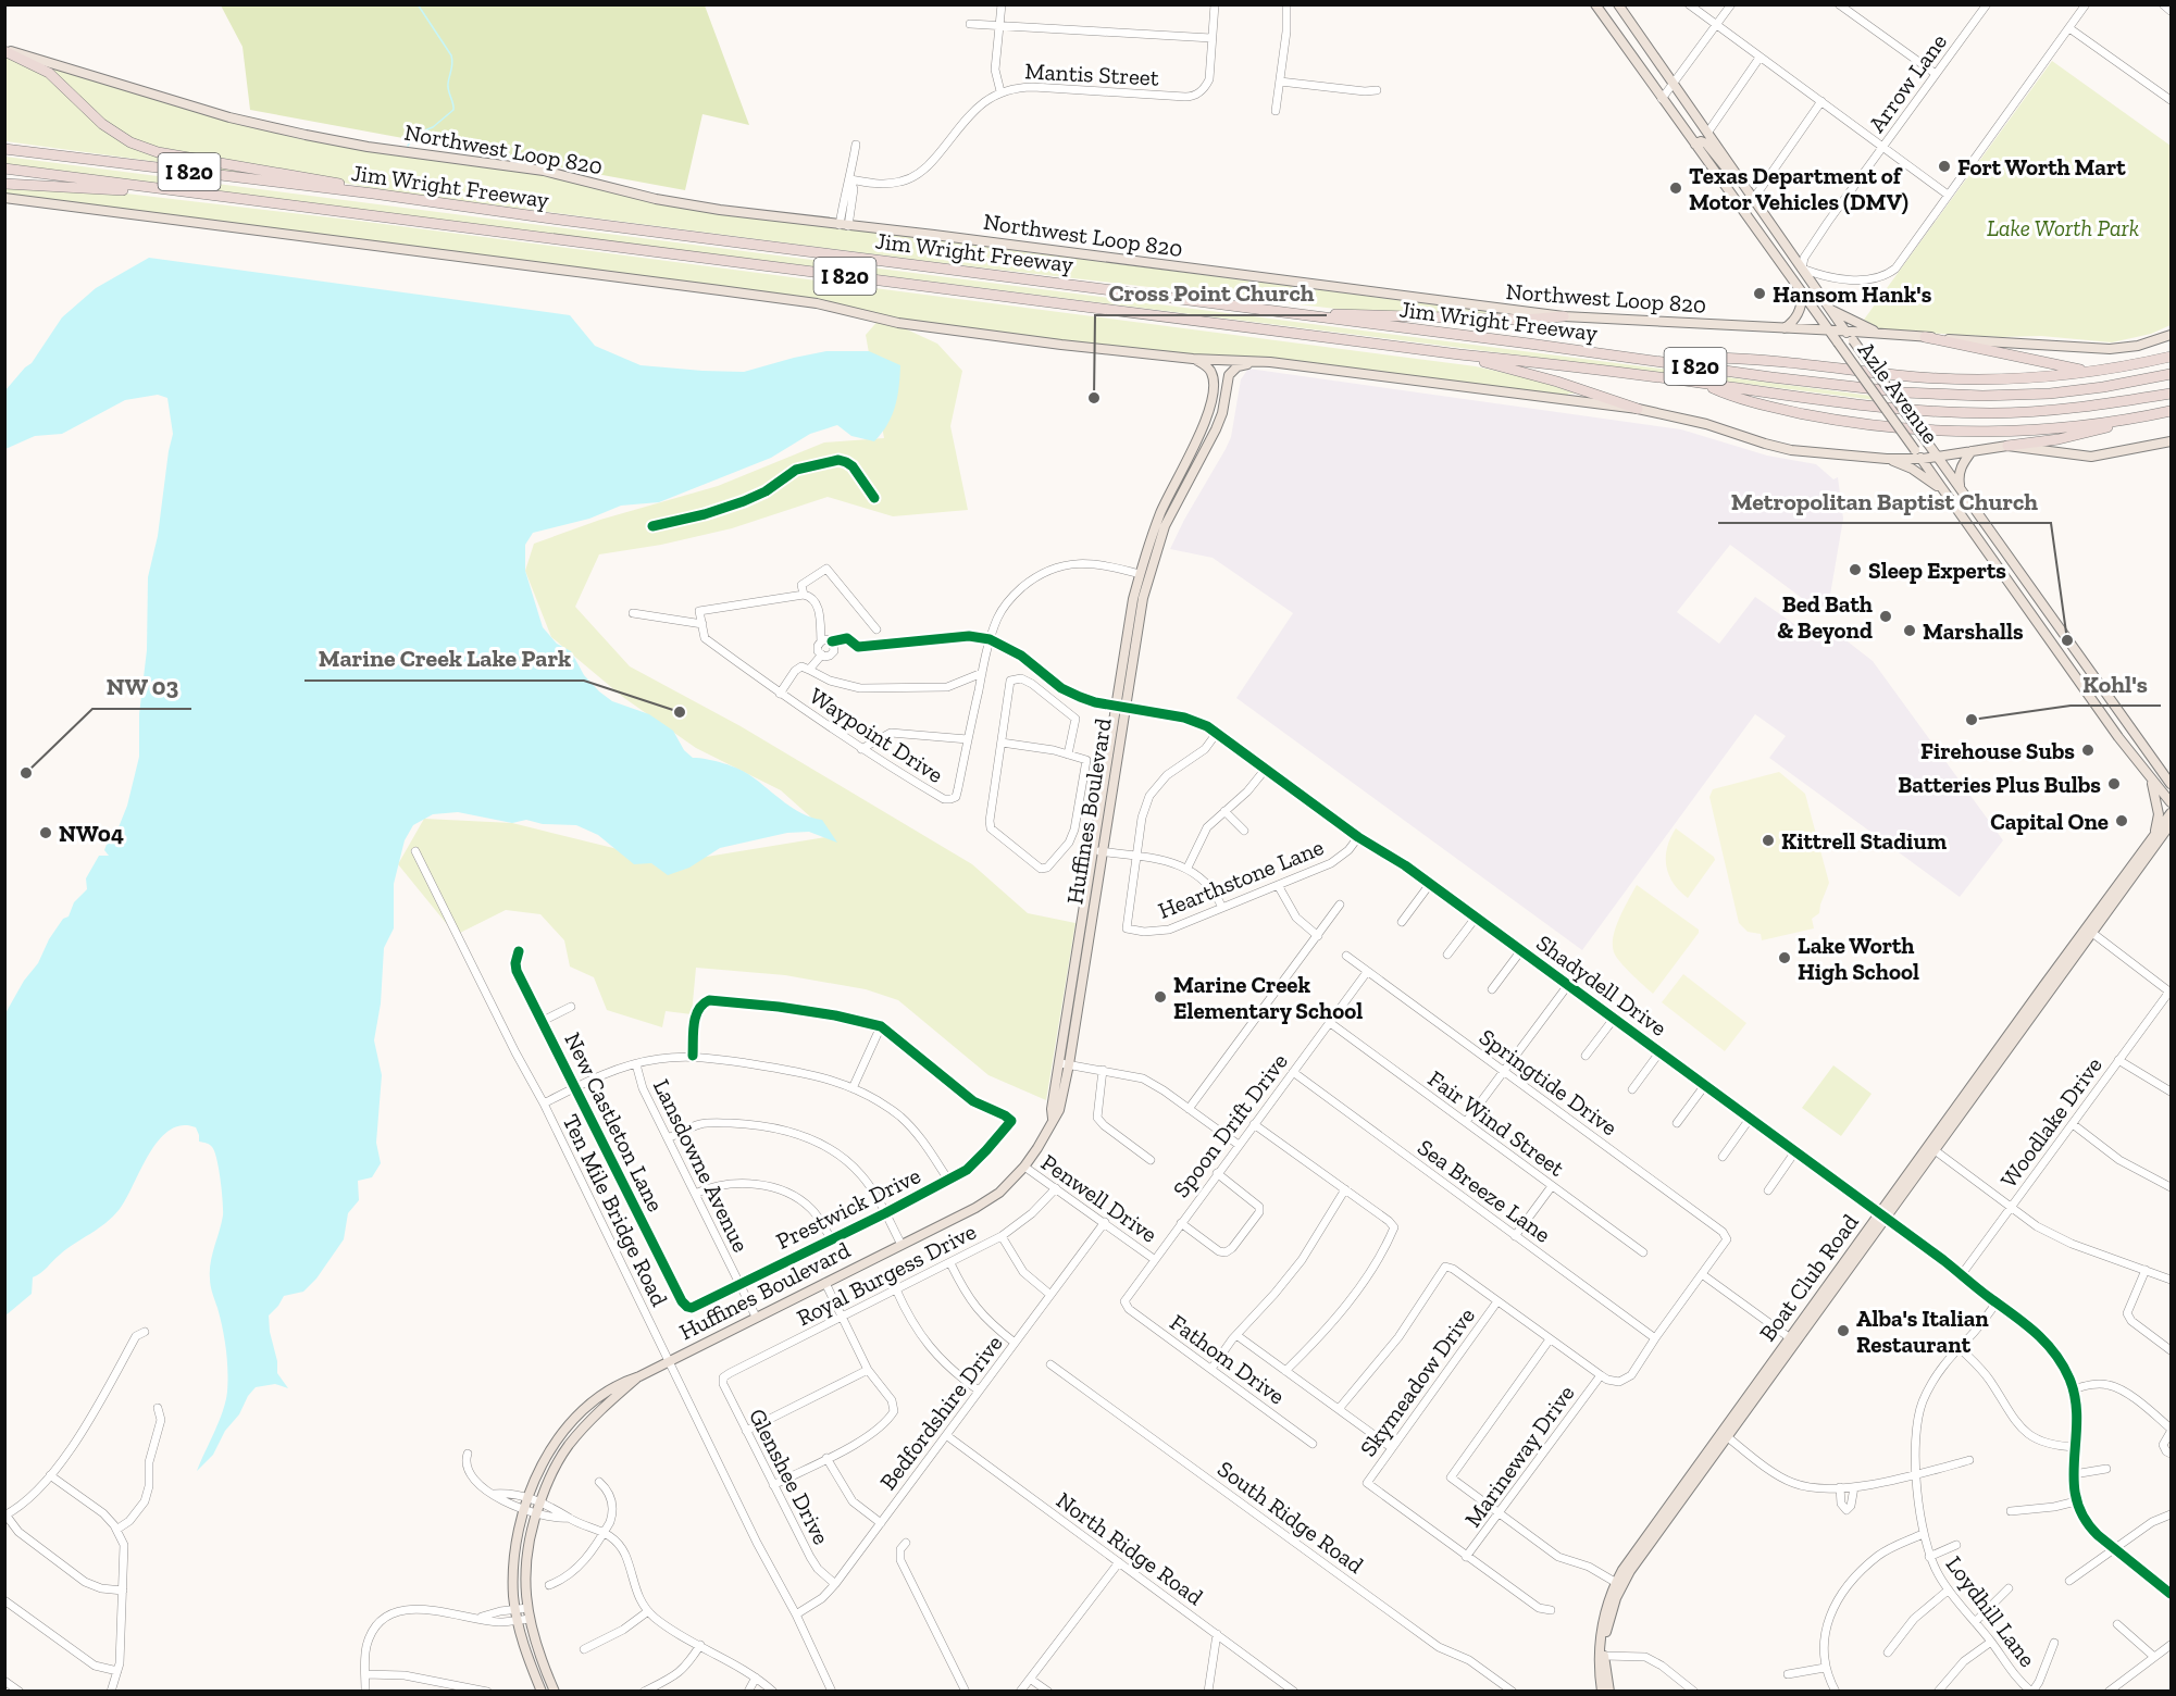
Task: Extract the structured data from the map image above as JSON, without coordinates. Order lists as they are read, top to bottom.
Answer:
{
  "streets": {
    "highway": ["I 820", "Jim Wright Freeway"],
    "main road": [
      "Northwest Loop 820",
      "Azle Avenue",
      "Huffines Boulevard",
      "Boat Club Road"
    ],
    "street": [
      "Mantis Street",
      "Arrow Lane",
      "Waypoint Drive",
      "Hearthstone Lane",
      "Shadydell Drive",
      "Springtide Drive",
      "New Castleton Lane",
      "Woodlake Drive",
      "Fair Wind Street",
      "Spoon Drift Drive",
      "Lansdowne Avenue",
      "Sea Breeze Lane",
      "Penwell Drive",
      "Prestwick Drive",
      "Ten Mile Bridge Road",
      "Royal Burgess Drive",
      "Fathom Drive",
      "Skymeadow Drive",
      "Bedfordshire Drive",
      "Marineway Drive",
      "Glenshee Drive",
      "South Ridge Road",
      "North Ridge Road",
      "Loydhill Lane"
    ]
  },
  "crossings": [
    ["Arrow Lane", "Azle Avenue"],
    ["Northwest Loop 820", "Azle Avenue"],
    ["Waypoint Drive", "Huffines Boulevard"],
    ["Waypoint Drive", "Shadydell Drive"],
    ["Huffines Boulevard", "Shadydell Drive"],
    ["Huffines Boulevard", "Lansdowne Avenue"],
    ["Huffines Boulevard", "Penwell Drive"],
    ["Huffines Boulevard", "Ten Mile Bridge Road"],
    ["Hearthstone Lane", "Shadydell Drive"],
    ["Shadydell Drive", "Woodlake Drive"],
    ["Shadydell Drive", "Boat Club Road"],
    ["Shadydell Drive", "Loydhill Lane"],
    ["Springtide Drive", "Spoon Drift Drive"],
    ["New Castleton Lane", "Prestwick Drive"],
    ["Fair Wind Street", "Spoon Drift Drive"],
    ["Spoon Drift Drive", "Sea Breeze Lane"],
    ["Spoon Drift Drive", "Penwell Drive"],
    ["Spoon Drift Drive", "Fathom Drive"],
    ["Lansdowne Avenue", "Prestwick Drive"],
    ["Penwell Drive", "Royal Burgess Drive"],
    ["Penwell Drive", "Bedfordshire Drive"],
    ["Ten Mile Bridge Road", "Bedfordshire Drive"],
    ["Royal Burgess Drive", "Glenshee Drive"],
    ["Skymeadow Drive", "Marineway Drive"],
    ["Bedfordshire Drive", "Glenshee Drive"],
    ["Bedfordshire Drive", "North Ridge Road"]
  ],
  "parks": ["Lake Worth Park"],
  "places": [
    "Fort Worth Mart",
    "Texas Department of Motor Vehicles (DMV)",
    "Hansom Hank's",
    "Cross Point Church",
    "Sleep Experts",
    "Bed Bath & Beyond",
    "Marshalls",
    "Metropolitan Baptist Church",
    "Marine Creek Lake Park",
    "Kohl's",
    "Firehouse Subs",
    "NW 03",
    "Batteries Plus Bulbs",
    "Capital One",
    "NW04",
    "Kittrell Stadium",
    "Lake Worth High School",
    "Marine Creek Elementary School",
    "Alba's Italian Restaurant"
  ]
}
